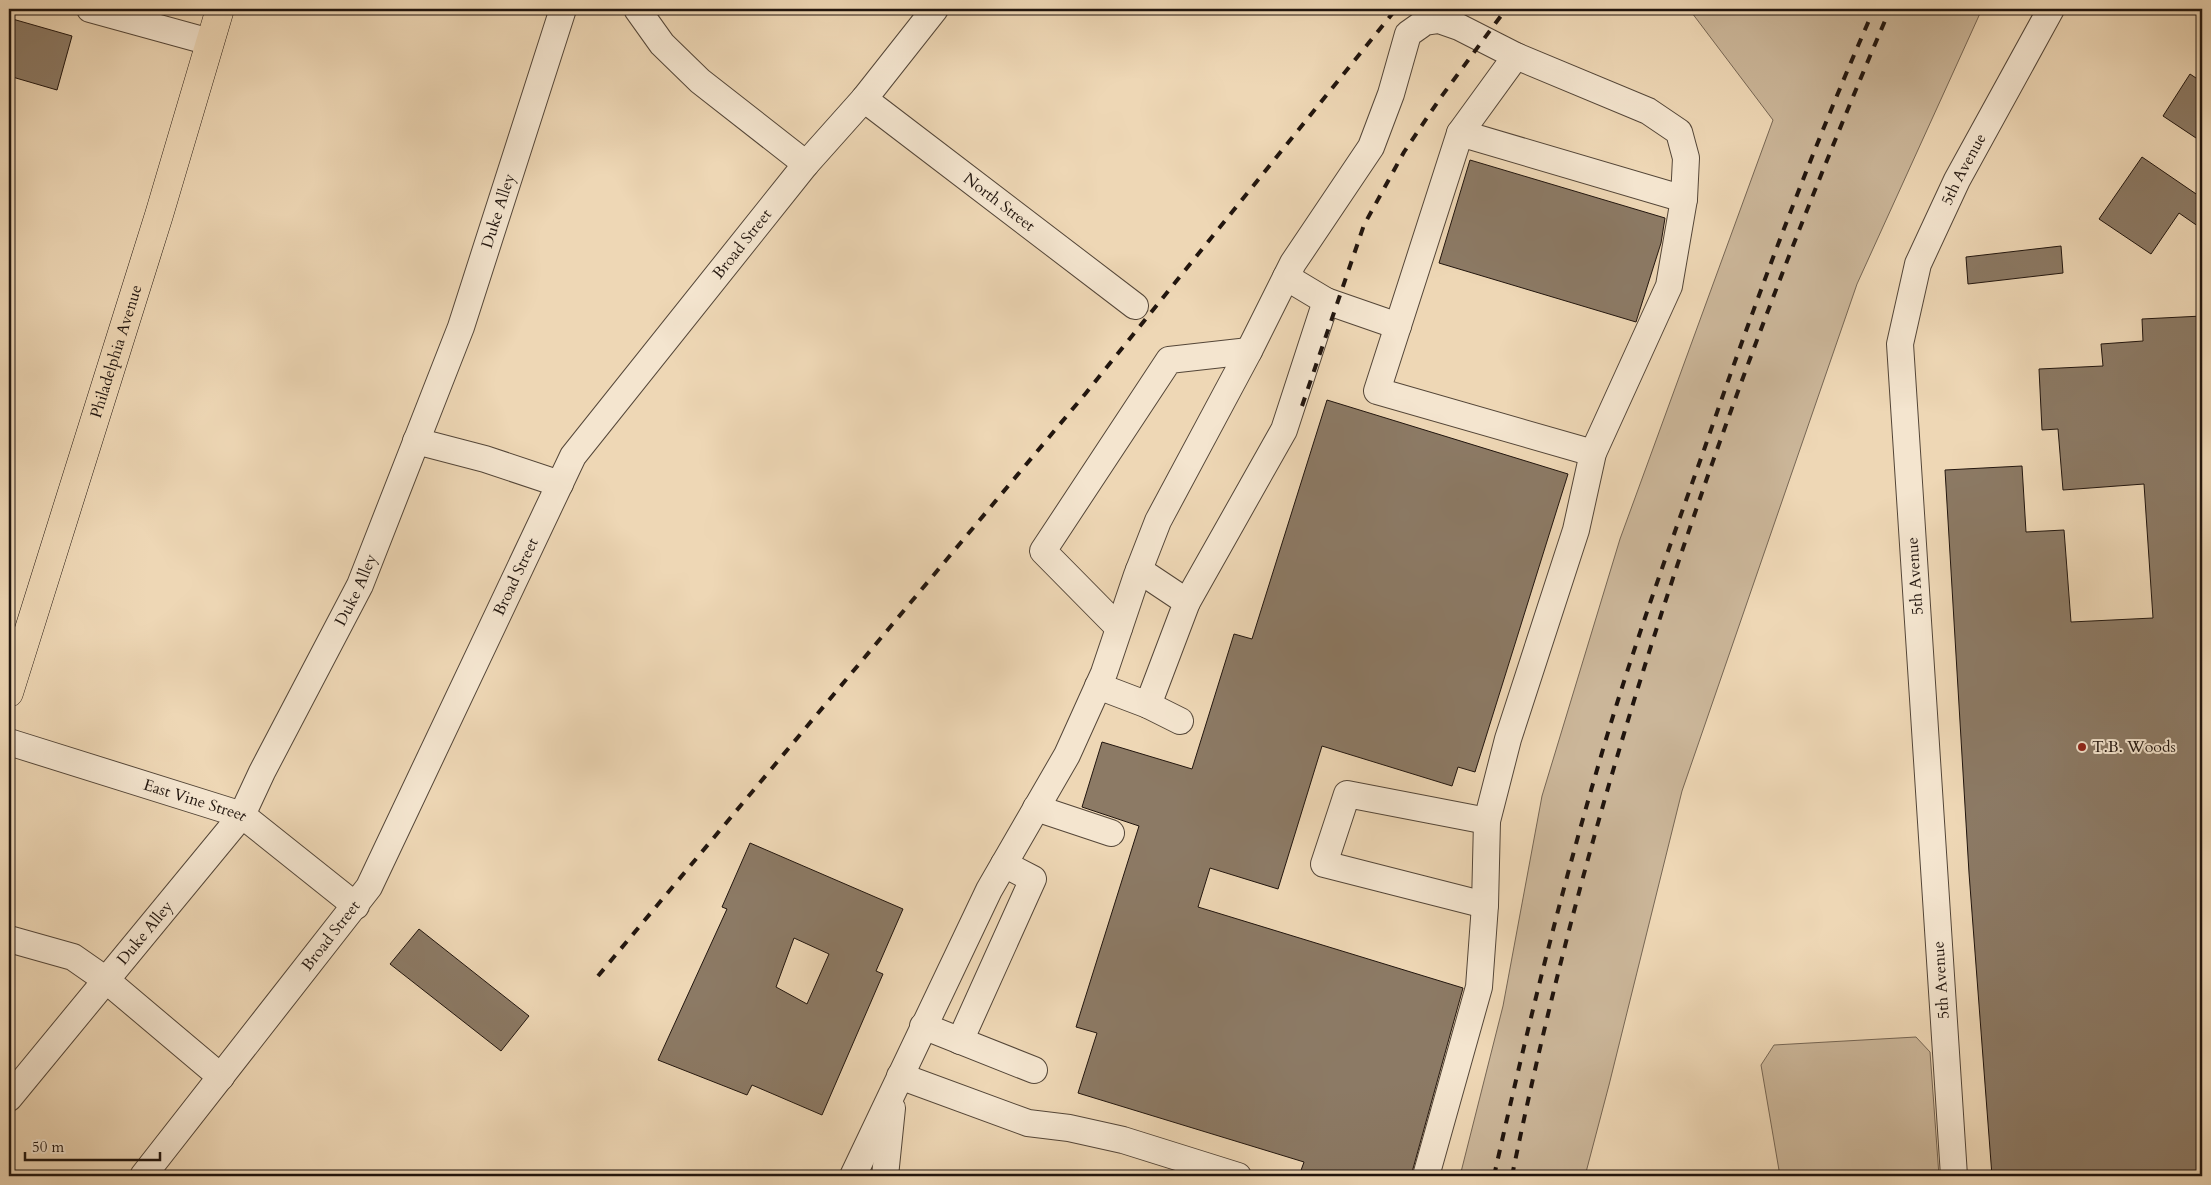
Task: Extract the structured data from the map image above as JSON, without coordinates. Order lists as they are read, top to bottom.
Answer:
{
  "streets": {
    "main road": ["Philadelphia Avenue"],
    "street": [
      "5th Avenue",
      "North Street",
      "Duke Alley",
      "Broad Street",
      "East Vine Street"
    ]
  },
  "crossings": [
    ["North Street", "Broad Street"],
    ["Duke Alley", "East Vine Street"],
    ["Broad Street", "East Vine Street"]
  ],
  "places": ["T.B. Woods"],
  "scale_bar": "50 m"
}
